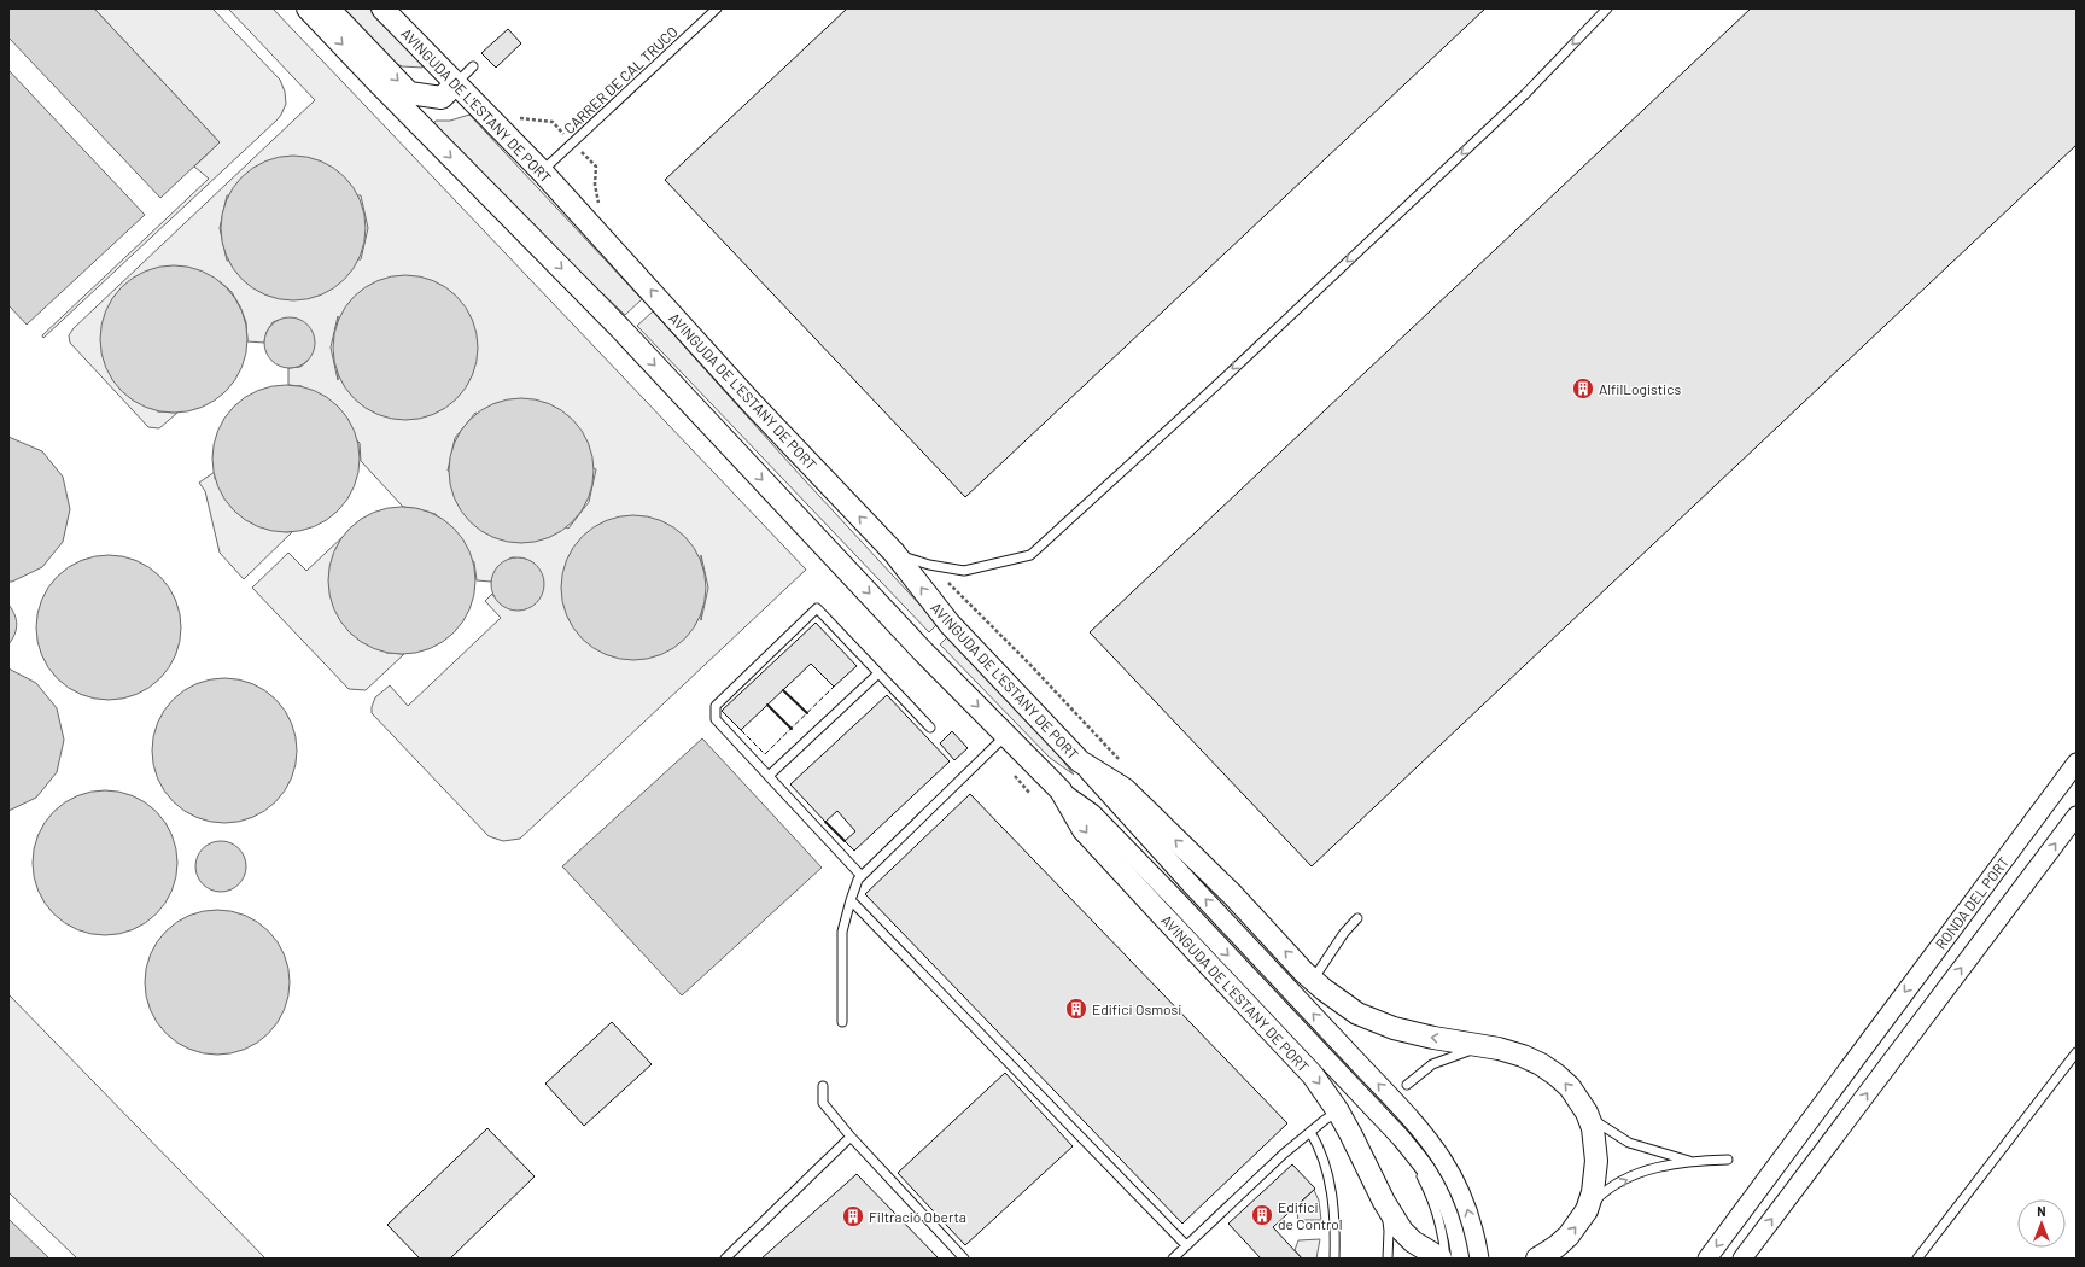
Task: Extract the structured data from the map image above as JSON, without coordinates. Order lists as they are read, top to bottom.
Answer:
{
  "streets": {
    "street": ["AVINGUDA DE L'ESTANY DE PORT", "RONDA DEL PORT"],
    "lane": ["CARRER DE CAL TRUCO"]
  },
  "crossings": [
    ["CARRER DE CAL TRUCO", "AVINGUDA DE L'ESTANY DE PORT"]
  ],
  "places": {
    "building": [
      "AlfilLogistics",
      "Edifici Osmosi",
      "Edifici de Control",
      "Filtració Oberta"
    ]
  },
  "north": "top"
}
